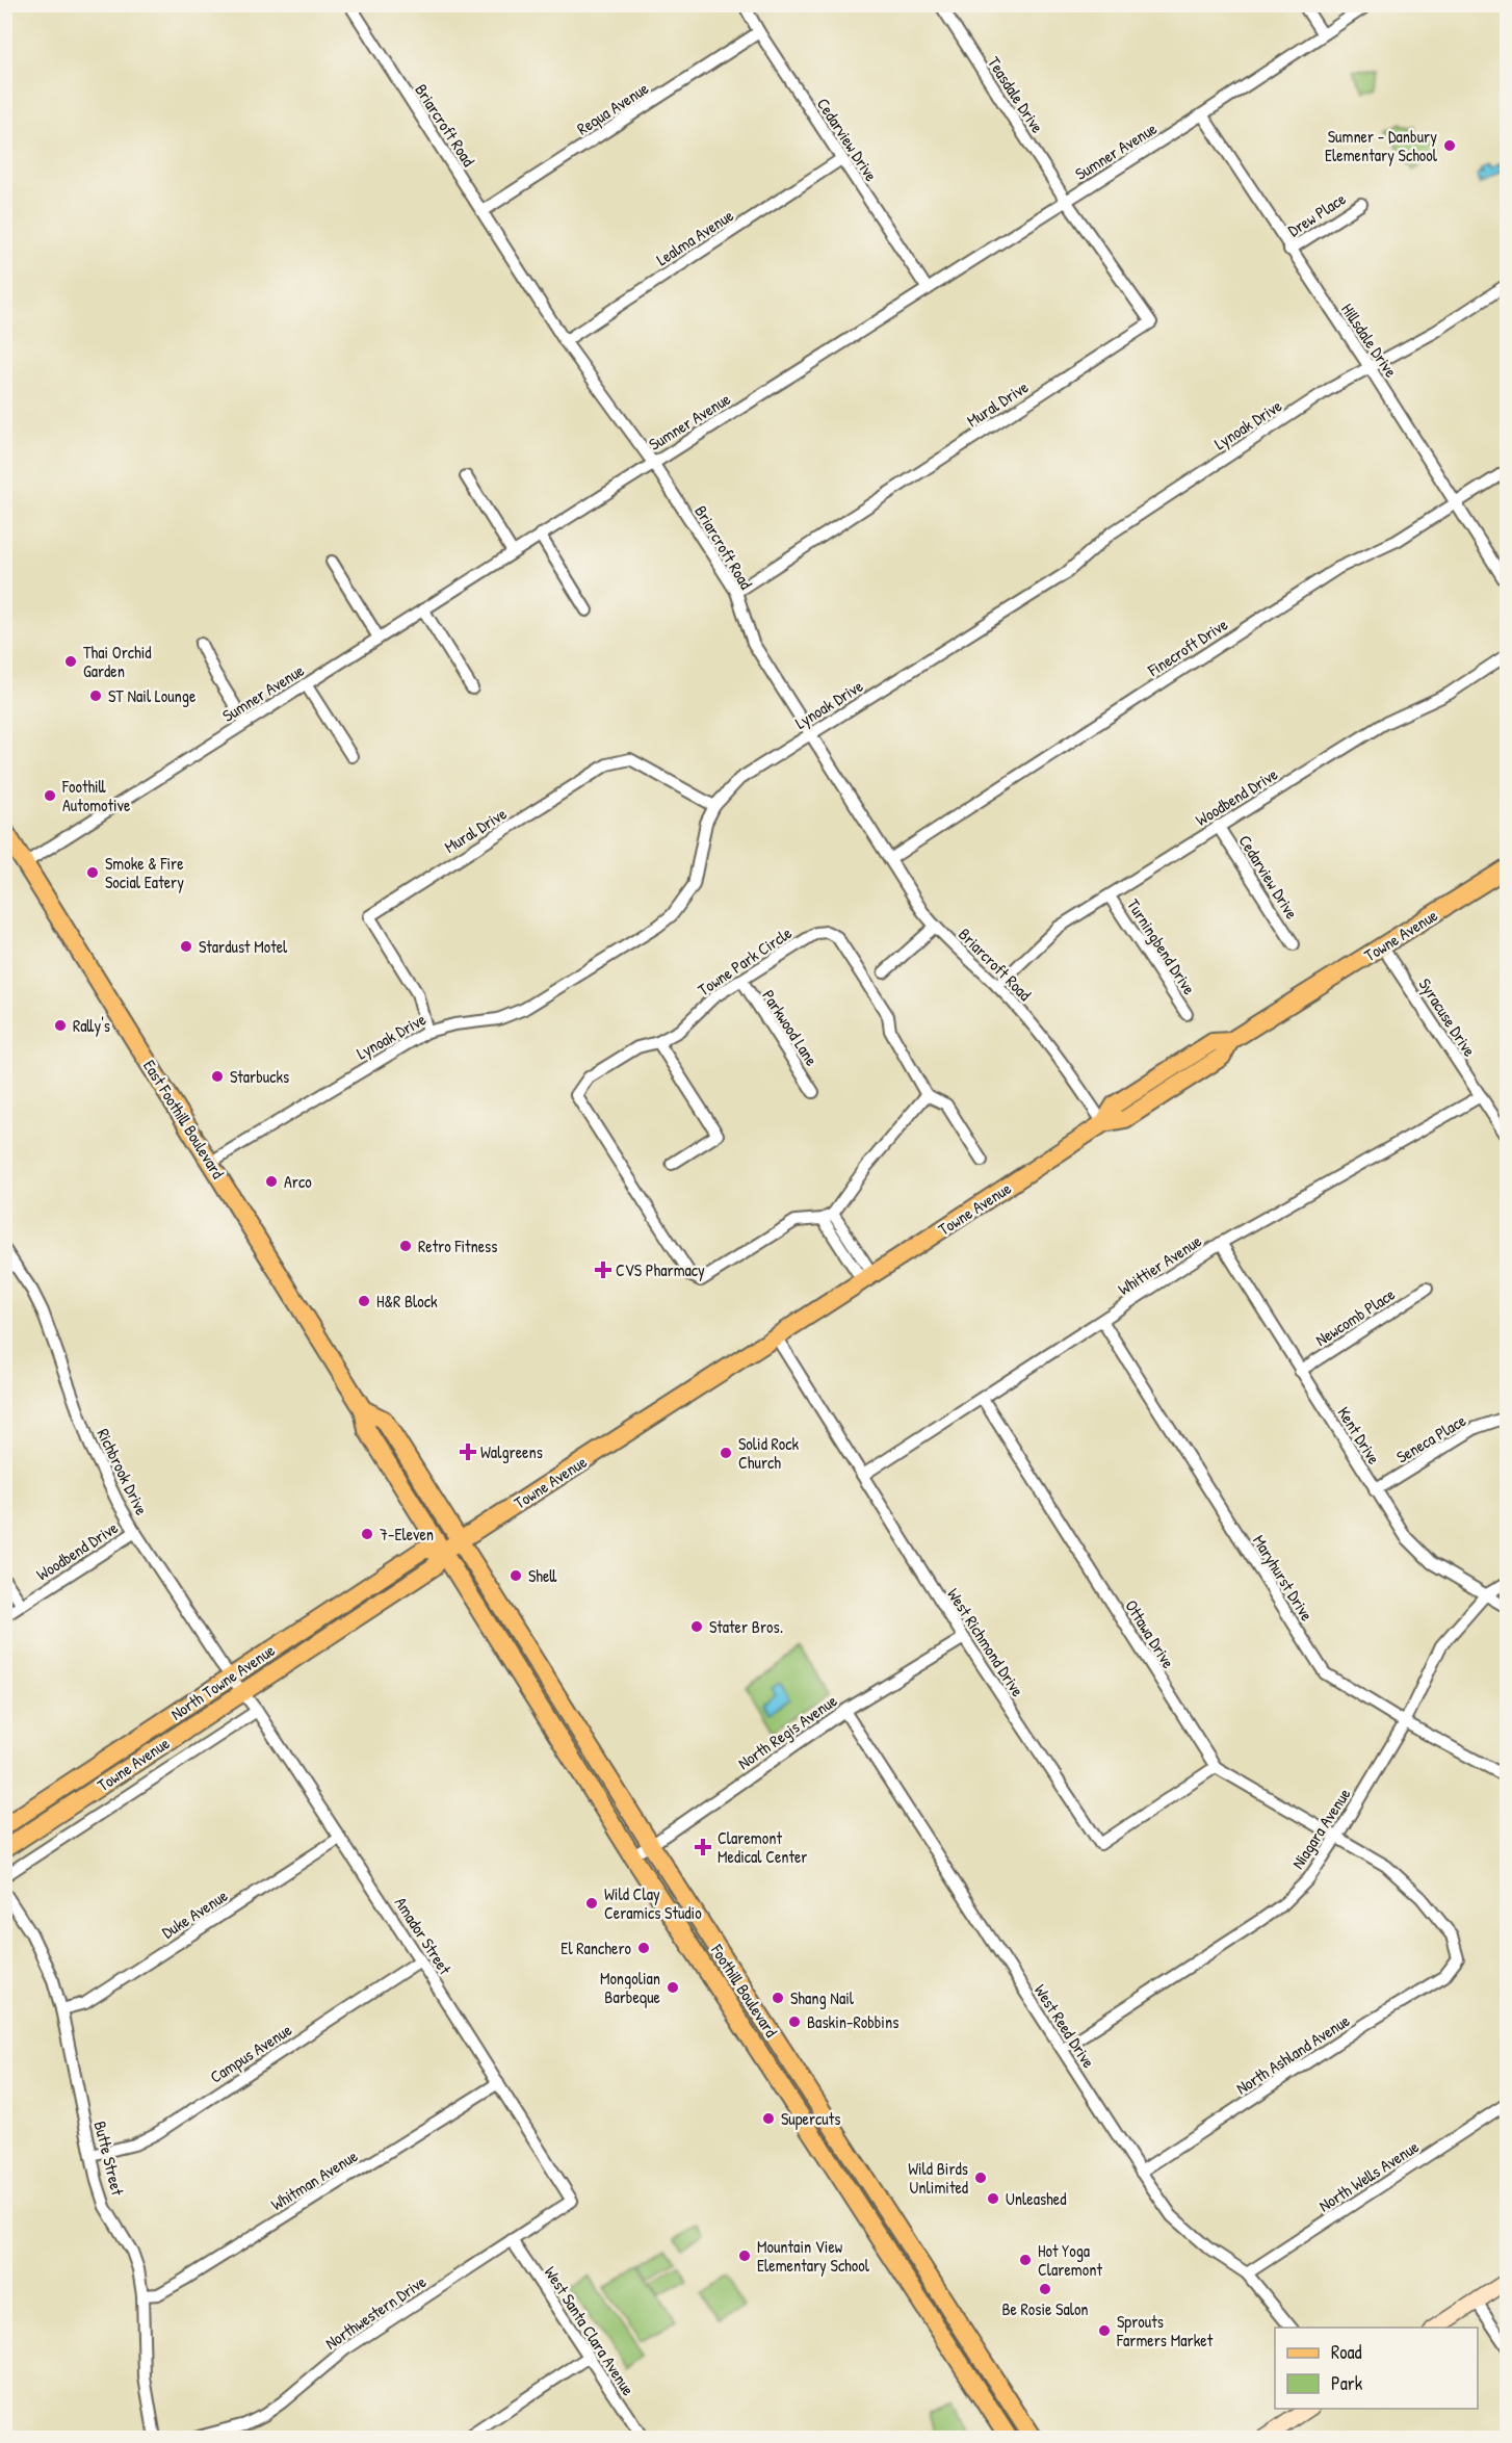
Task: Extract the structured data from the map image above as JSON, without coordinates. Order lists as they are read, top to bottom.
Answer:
{
  "streets": {
    "main road": [
      "Towne Avenue",
      "East Foothill Boulevard",
      "North Towne Avenue",
      "Foothill Boulevard"
    ],
    "street": [
      "Teasdale Drive",
      "Requa Avenue",
      "Briarcroft Road",
      "Cedarview Drive",
      "Sumner Avenue",
      "Drew Place",
      "Lealma Avenue",
      "Hillsdale Drive",
      "Mural Drive",
      "Lynoak Drive",
      "Finecroft Drive",
      "Woodbend Drive",
      "Turningbend Drive",
      "Towne Park Circle",
      "Syracuse Drive",
      "Parkwood Lane",
      "Whittier Avenue",
      "Newcomb Place",
      "Kent Drive",
      "Seneca Place",
      "Richbrook Drive",
      "Maryhurst Drive",
      "Ottawa Drive",
      "West Richmond Drive",
      "North Regis Avenue",
      "Niagara Avenue",
      "Duke Avenue",
      "Amador Street",
      "West Reed Drive",
      "Campus Avenue",
      "North Ashland Avenue",
      "Butte Street",
      "North Wells Avenue",
      "Whitman Avenue",
      "Northwestern Drive",
      "West Santa Clara Avenue"
    ]
  },
  "crossings": [
    ["Teasdale Drive", "Sumner Avenue"],
    ["Teasdale Drive", "Mural Drive"],
    ["Requa Avenue", "Briarcroft Road"],
    ["Requa Avenue", "Cedarview Drive"],
    ["Briarcroft Road", "Sumner Avenue"],
    ["Briarcroft Road", "Lealma Avenue"],
    ["Briarcroft Road", "Mural Drive"],
    ["Briarcroft Road", "Lynoak Drive"],
    ["Briarcroft Road", "Finecroft Drive"],
    ["Briarcroft Road", "Woodbend Drive"],
    ["Briarcroft Road", "Towne Avenue"],
    ["Cedarview Drive", "Sumner Avenue"],
    ["Cedarview Drive", "Lealma Avenue"],
    ["Cedarview Drive", "Woodbend Drive"],
    ["Sumner Avenue", "Hillsdale Drive"],
    ["Sumner Avenue", "Mural Drive"],
    ["Sumner Avenue", "East Foothill Boulevard"],
    ["Drew Place", "Hillsdale Drive"],
    ["Hillsdale Drive", "Lynoak Drive"],
    ["Hillsdale Drive", "Finecroft Drive"],
    ["Mural Drive", "Lynoak Drive"],
    ["Lynoak Drive", "East Foothill Boulevard"],
    ["Woodbend Drive", "Turningbend Drive"],
    ["Woodbend Drive", "Richbrook Drive"],
    ["Towne Avenue", "Syracuse Drive"],
    ["Towne Avenue", "East Foothill Boulevard"],
    ["Towne Avenue", "Richbrook Drive"],
    ["Towne Avenue", "West Richmond Drive"],
    ["Towne Avenue", "North Towne Avenue"],
    ["Towne Avenue", "Amador Street"],
    ["Towne Avenue", "Foothill Boulevard"],
    ["Towne Park Circle", "Parkwood Lane"],
    ["Syracuse Drive", "Whittier Avenue"],
    ["East Foothill Boulevard", "North Towne Avenue"],
    ["East Foothill Boulevard", "Foothill Boulevard"],
    ["Whittier Avenue", "Kent Drive"],
    ["Whittier Avenue", "Maryhurst Drive"],
    ["Whittier Avenue", "Ottawa Drive"],
    ["Whittier Avenue", "West Richmond Drive"],
    ["Newcomb Place", "Kent Drive"],
    ["Kent Drive", "Seneca Place"],
    ["Kent Drive", "Niagara Avenue"],
    ["Richbrook Drive", "North Towne Avenue"],
    ["Richbrook Drive", "Amador Street"],
    ["Maryhurst Drive", "Niagara Avenue"],
    ["Ottawa Drive", "West Richmond Drive"],
    ["Ottawa Drive", "Niagara Avenue"],
    ["Ottawa Drive", "North Ashland Avenue"],
    ["West Richmond Drive", "North Regis Avenue"],
    ["North Towne Avenue", "Foothill Boulevard"],
    ["North Regis Avenue", "Foothill Boulevard"],
    ["North Regis Avenue", "West Reed Drive"],
    ["Niagara Avenue", "West Reed Drive"],
    ["Duke Avenue", "Amador Street"],
    ["Duke Avenue", "Butte Street"],
    ["Amador Street", "Campus Avenue"],
    ["Amador Street", "Whitman Avenue"],
    ["Amador Street", "Northwestern Drive"],
    ["West Reed Drive", "North Ashland Avenue"],
    ["West Reed Drive", "North Wells Avenue"],
    ["Campus Avenue", "Butte Street"],
    ["Butte Street", "Whitman Avenue"],
    ["Northwestern Drive", "West Santa Clara Avenue"]
  ],
  "places": {
    "other": [
      "Sumner - Danbury Elementary School",
      "Thai Orchid Garden",
      "ST Nail Lounge",
      "Foothill Automotive",
      "Smoke & Fire Social Eatery",
      "Stardust Motel",
      "Rally's",
      "Starbucks",
      "Arco",
      "Retro Fitness",
      "H&R Block",
      "Solid Rock Church",
      "7-Eleven",
      "Shell",
      "Stater Bros.",
      "Wild Clay Ceramics Studio",
      "El Ranchero",
      "Mongolian Barbeque",
      "Shang Nail",
      "Baskin-Robbins",
      "Supercuts",
      "Wild Birds Unlimited",
      "Unleashed",
      "Mountain View Elementary School",
      "Hot Yoga Claremont",
      "Be Rosie Salon",
      "Sprouts Farmers Market"
    ],
    "health": ["CVS Pharmacy", "Walgreens", "Claremont Medical Center"]
  },
  "legend": ["Road", "Park"]
}
